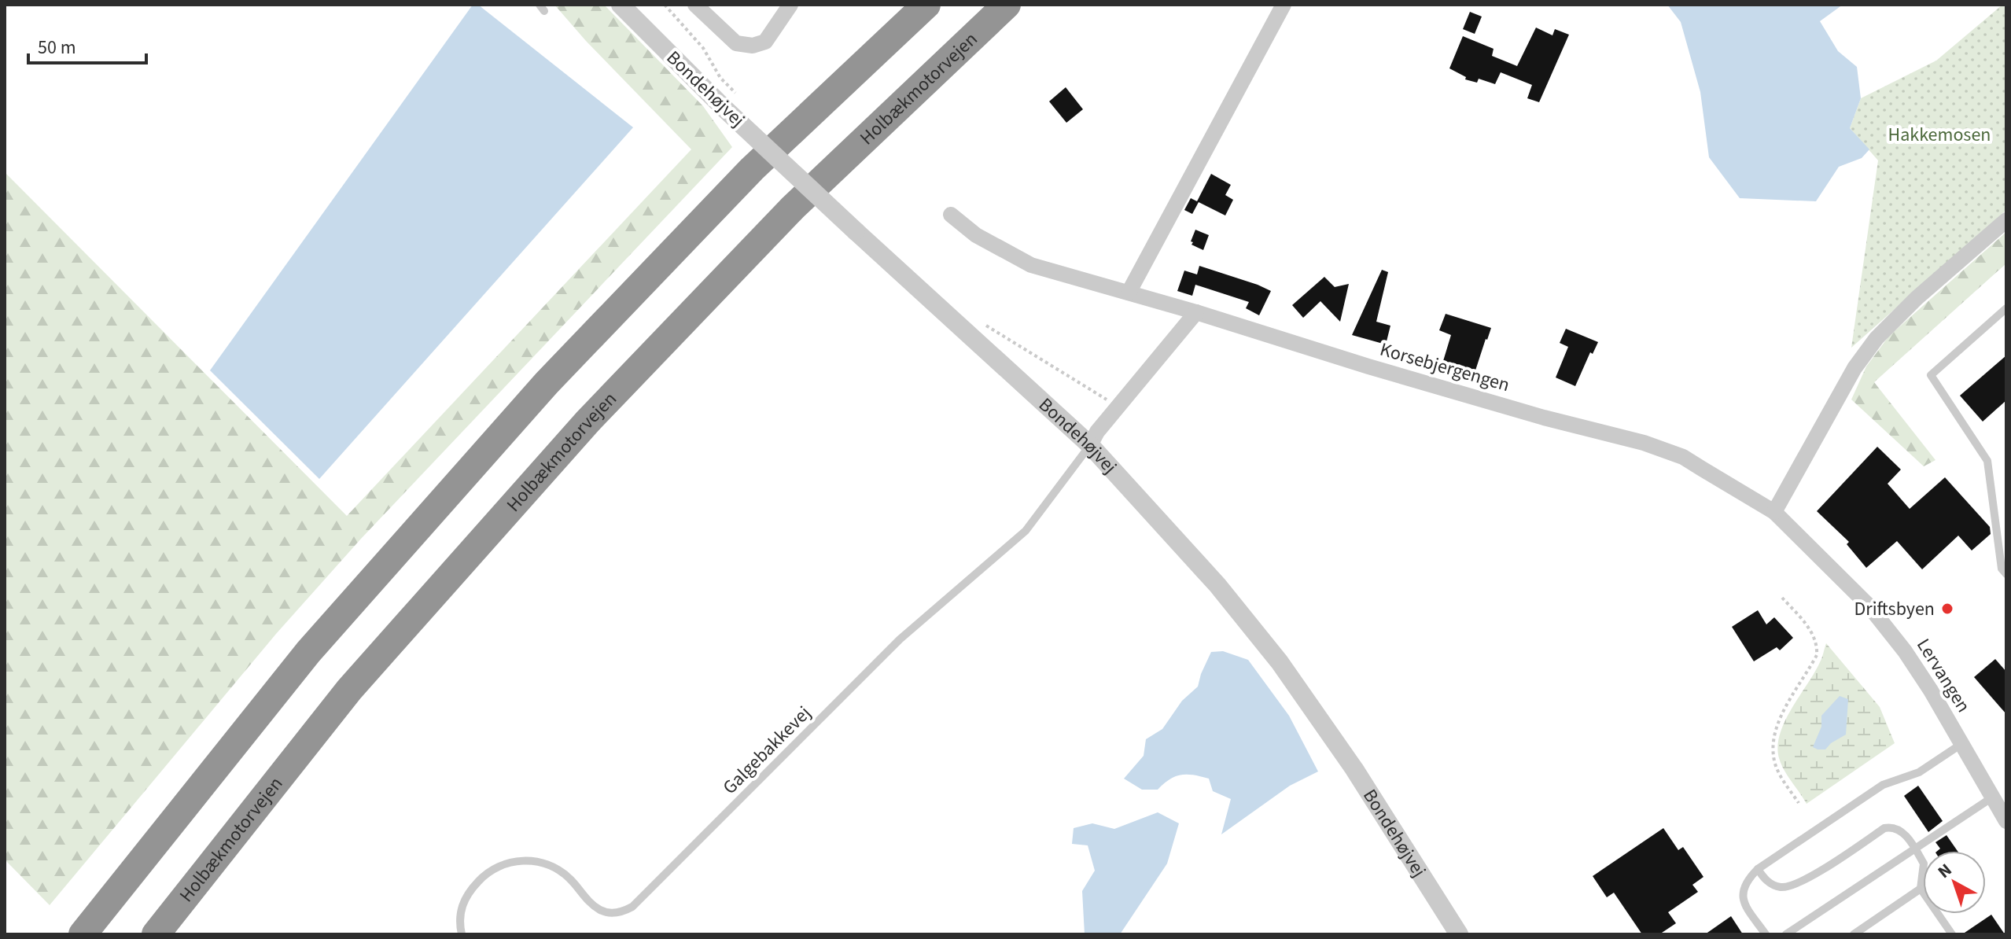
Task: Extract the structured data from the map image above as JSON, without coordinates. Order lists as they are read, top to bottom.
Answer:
{
  "streets": {
    "highway": ["Holbækmotorvejen"],
    "street": ["Bondehøjvej", "Korsebjergengen", "Lervangen"],
    "lane": ["Galgebakkevej"]
  },
  "crossings": [
    ["Bondehøjvej", "Galgebakkevej"],
    ["Korsebjergengen", "Lervangen"]
  ],
  "parks": ["Hakkemosen"],
  "places": ["Driftsbyen"],
  "scale_bar": "50 m",
  "north": "top left"
}
